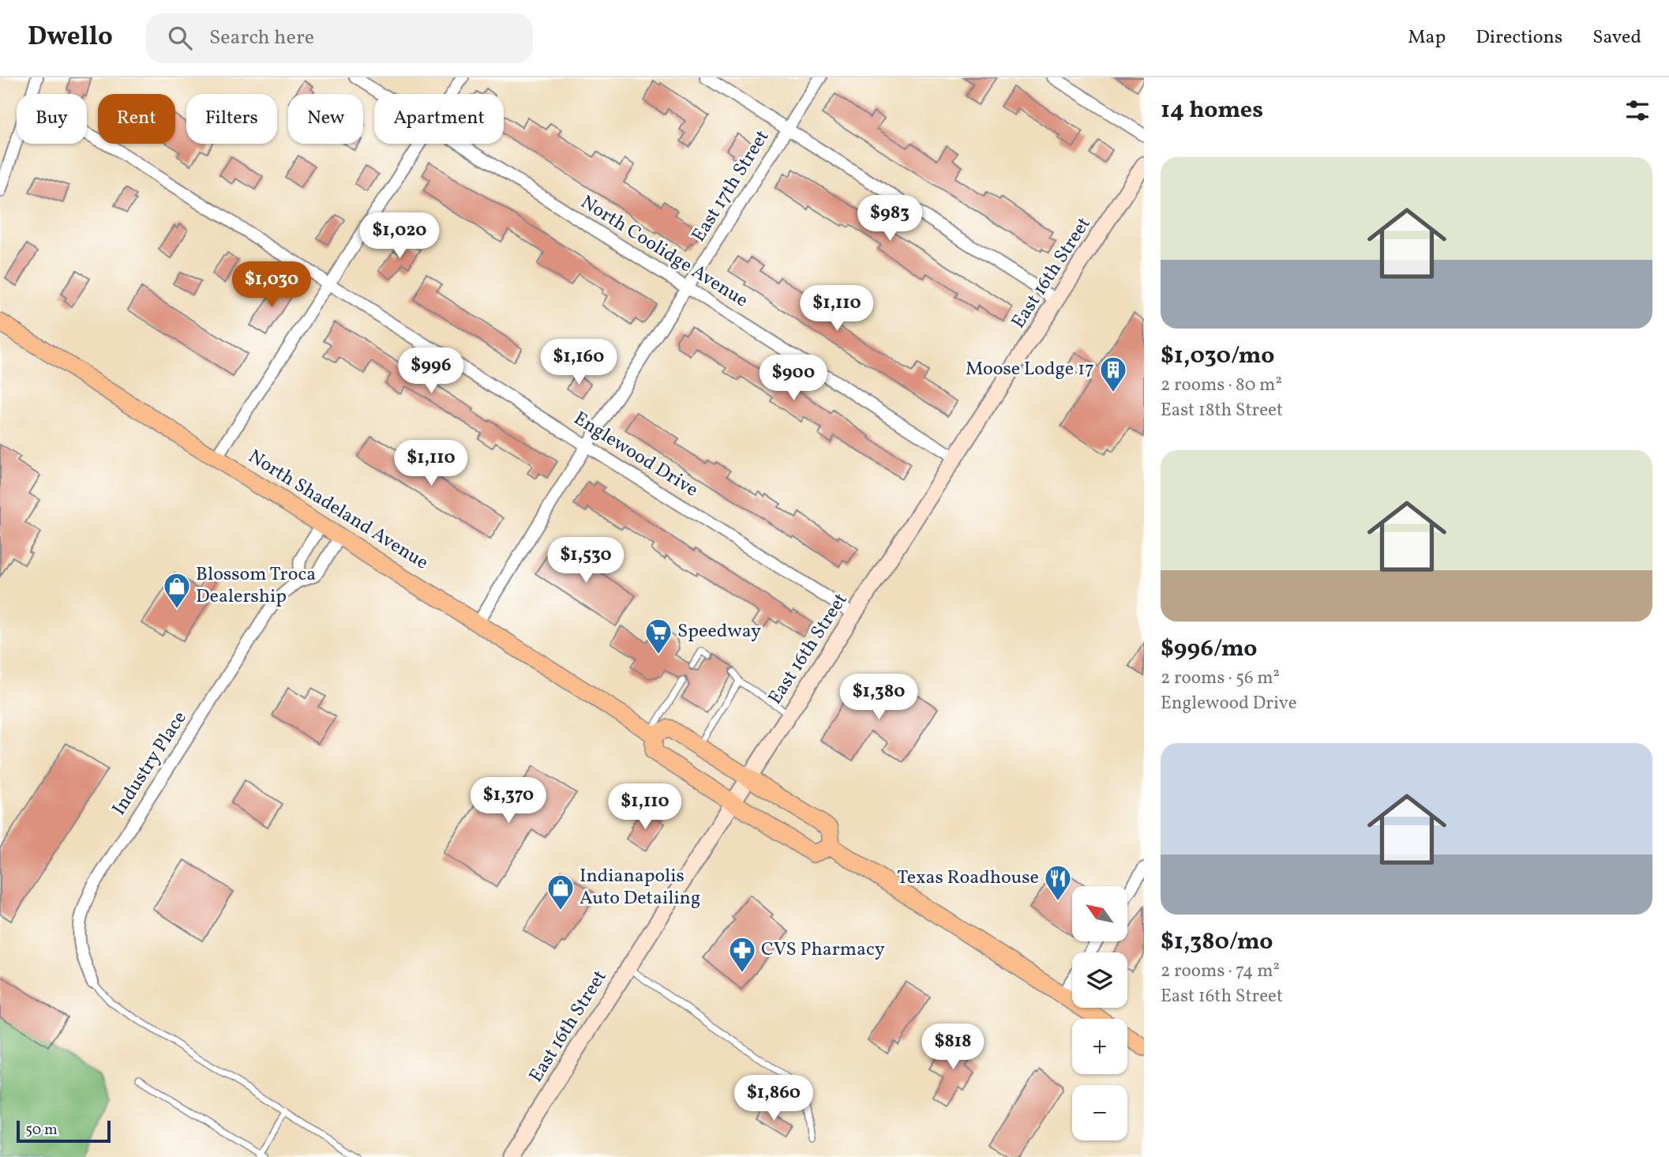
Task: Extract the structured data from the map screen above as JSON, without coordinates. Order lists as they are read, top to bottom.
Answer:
{
  "streets": {
    "main road": ["North Shadeland Avenue"],
    "street": [
      "East 17th Street",
      "North Coolidge Avenue",
      "East 16th Street",
      "Englewood Drive",
      "Industry Place"
    ]
  },
  "crossings": [
    ["East 17th Street", "North Coolidge Avenue"],
    ["East 17th Street", "Englewood Drive"],
    ["East 17th Street", "North Shadeland Avenue"],
    ["North Coolidge Avenue", "East 16th Street"],
    ["East 16th Street", "Englewood Drive"],
    ["North Shadeland Avenue", "Industry Place"]
  ],
  "places": {
    "building": ["Moose Lodge 17"],
    "shop": ["Blossom Troca Dealership", "Indianapolis Auto Detailing"],
    "supermarket": ["Speedway"],
    "restaurant": ["Texas Roadhouse"],
    "pharmacy": ["CVS Pharmacy"]
  },
  "scale_bar": "50 m",
  "north": "top left",
  "page": {
    "header": "Dwello",
    "search": "Search here",
    "nav": ["Map", "Directions", "Saved"],
    "heading": "14 homes",
    "chip": [
      "Buy",
      "Rent",
      "Filters",
      "New",
      "Apartment"
    ],
    "list": [
      {
        "name": "$1,030/mo",
        "note": "2 rooms · 80 m² · East 18th Street"
      },
      {
        "name": "$996/mo",
        "note": "2 rooms · 56 m² · Englewood Drive"
      },
      {
        "name": "$1,380/mo",
        "note": "2 rooms · 74 m² · East 16th Street"
      }
    ],
    "price": [
      "$983",
      "$1,020",
      "$1,030",
      "$1,110",
      "$1,160",
      "$996",
      "$900",
      "$1,110",
      "$1,530",
      "$1,380",
      "$1,370",
      "$1,110",
      "$818",
      "$1,860"
    ],
    "map_buttons": ["+", "−"],
    "scale": "50 m"
  }
}
